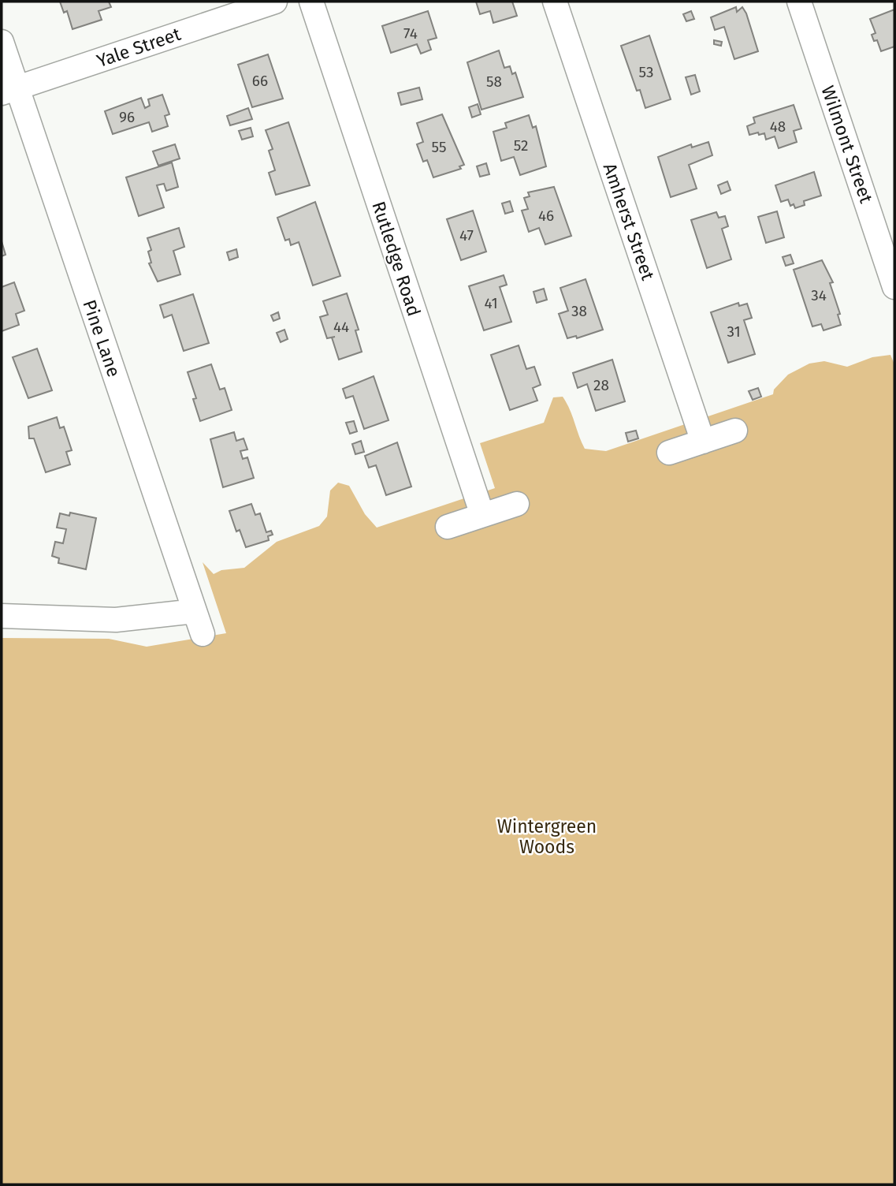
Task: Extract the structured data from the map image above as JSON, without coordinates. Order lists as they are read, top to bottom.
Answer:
{
  "streets": {
    "street": [
      "Yale Street",
      "Wilmont Street",
      "Amherst Street",
      "Rutledge Road",
      "Pine Lane"
    ]
  },
  "crossings": [
    ["Yale Street", "Pine Lane"]
  ],
  "parks": ["Wintergreen Woods"],
  "house_numbers": [
    "74",
    "53",
    "66",
    "58",
    "96",
    "48",
    "52",
    "55",
    "46",
    "47",
    "34",
    "41",
    "38",
    "44",
    "31",
    "28"
  ]
}
